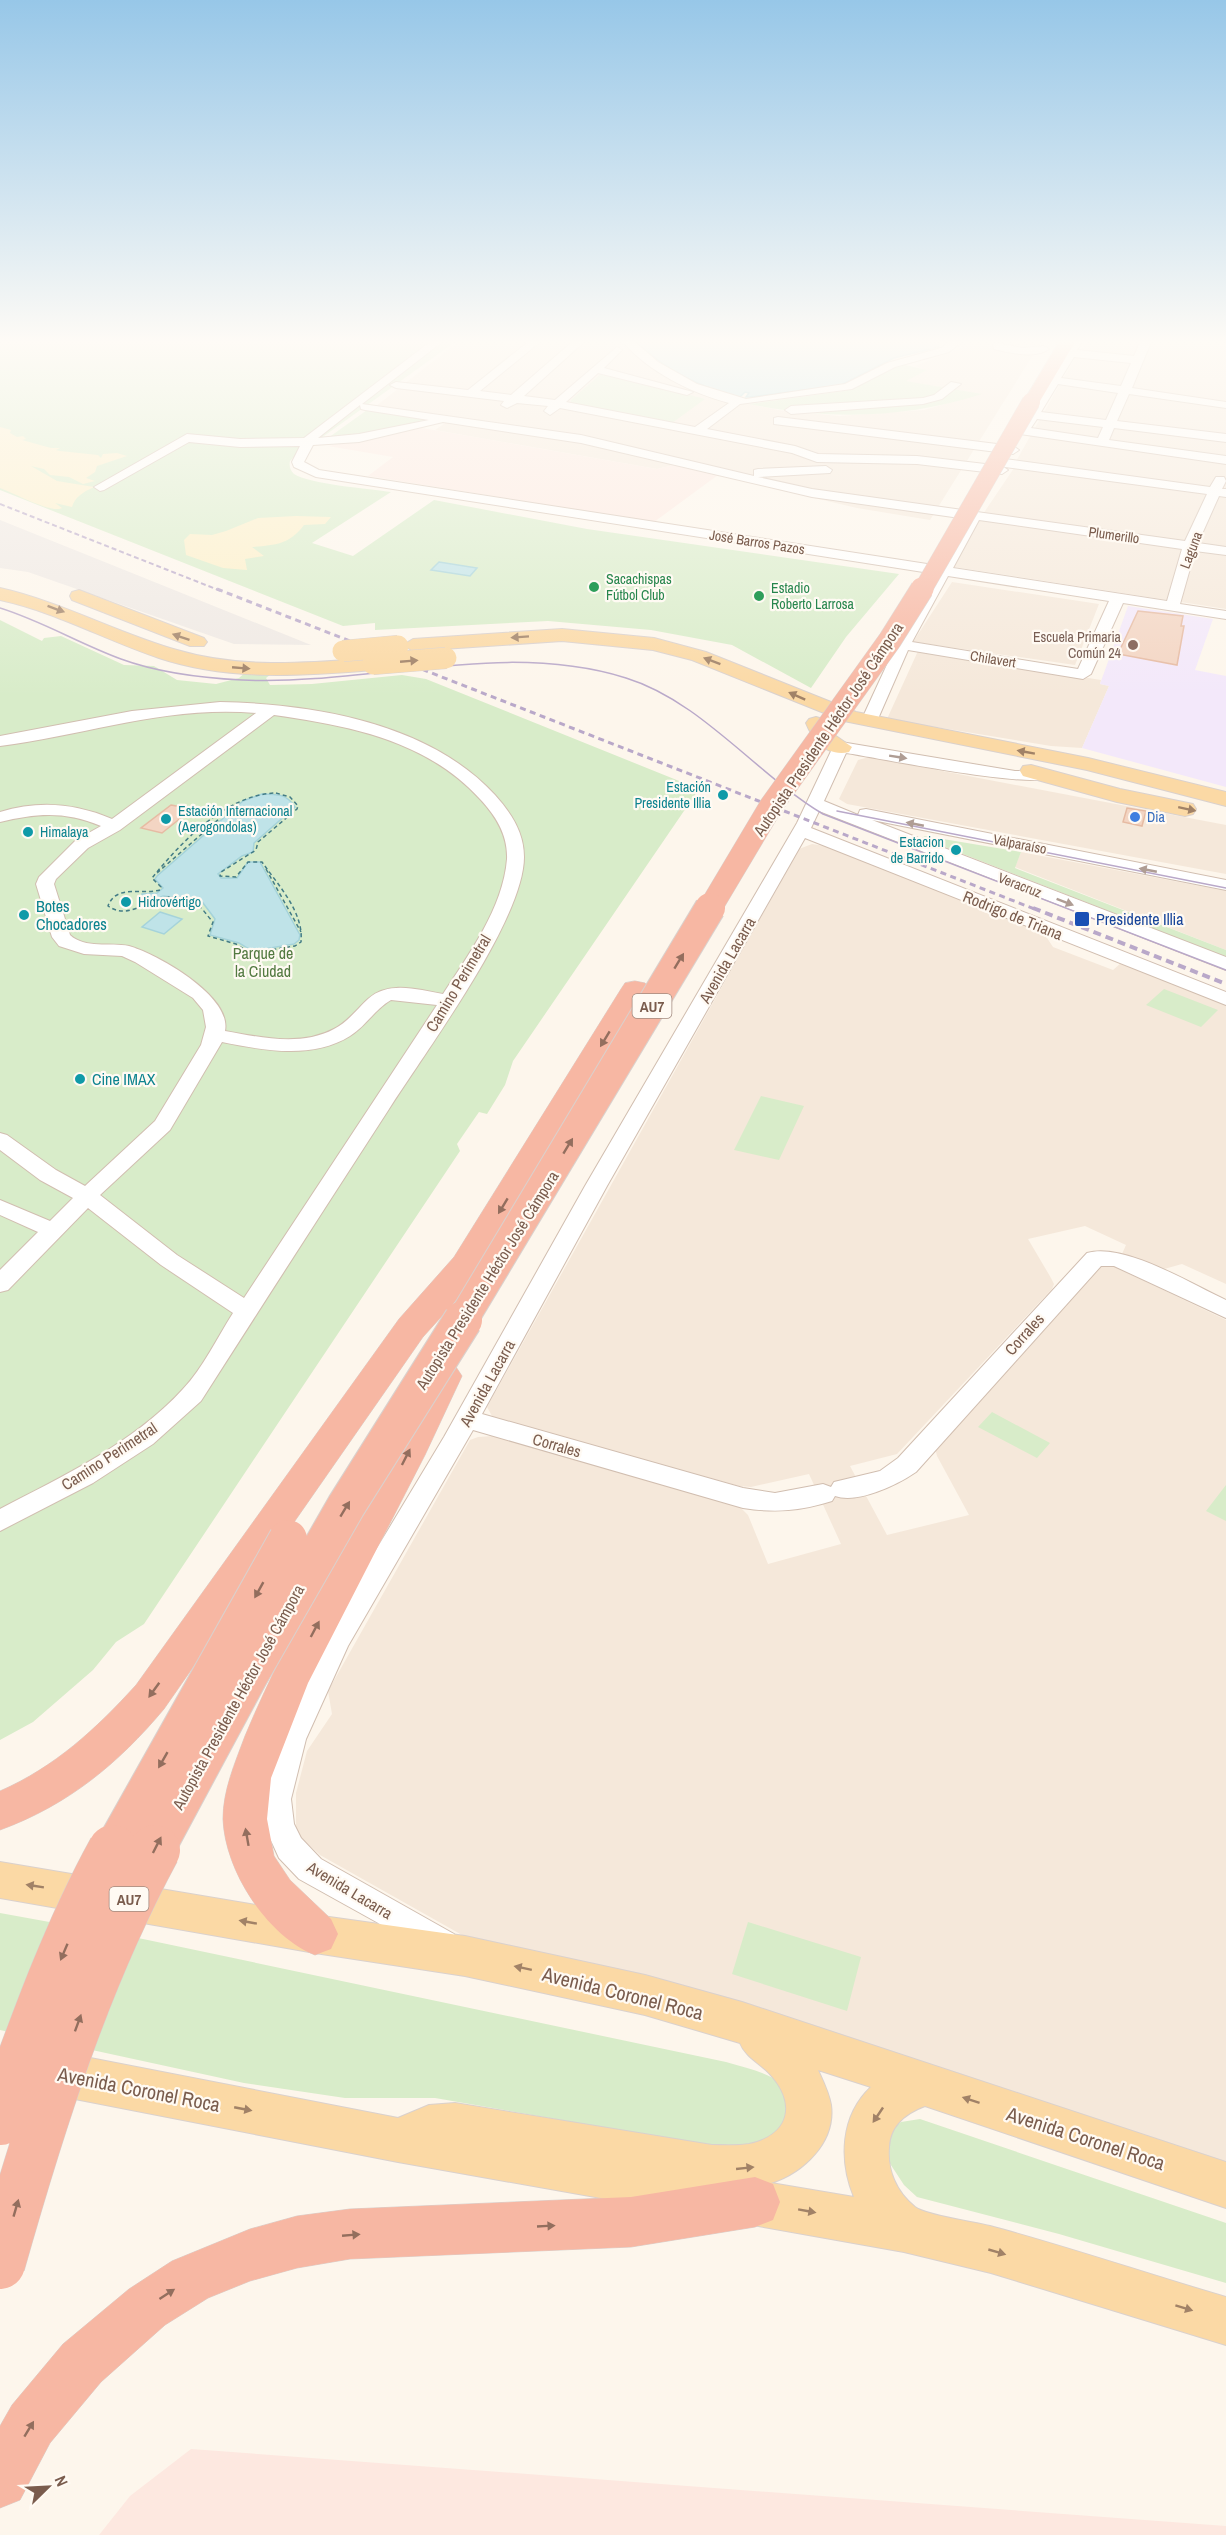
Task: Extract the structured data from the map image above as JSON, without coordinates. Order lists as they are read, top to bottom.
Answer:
{
  "streets": {
    "highway": ["Autopista Presidente Héctor José Cámpora", "AU7"],
    "main road": ["Avenida Coronel Roca"],
    "street": [
      "Plumerillo",
      "José Barros Pazos",
      "Laguna",
      "Chilavert",
      "Valparaíso",
      "Veracruz",
      "Rodrigo de Triana",
      "Avenida Lacarra",
      "Camino Perimetral",
      "Corrales"
    ]
  },
  "crossings": [
    ["Plumerillo", "Laguna"],
    ["José Barros Pazos", "Laguna"],
    ["José Barros Pazos", "Chilavert"],
    ["Valparaíso", "Veracruz"],
    ["Valparaíso", "Avenida Lacarra"],
    ["Veracruz", "Avenida Lacarra"],
    ["Rodrigo de Triana", "Avenida Lacarra"],
    ["Avenida Lacarra", "Corrales"],
    ["Avenida Lacarra", "Avenida Coronel Roca"]
  ],
  "parks": ["Parque de la Ciudad"],
  "places": {
    "other": [
      "Sacachispas Fútbol Club",
      "Estadio Roberto Larrosa",
      "Escuela Primaria Común 24",
      "Estación Presidente Illia",
      "Dia",
      "Estación Internacional (Aerogondolas)",
      "Himalaya",
      "Estacion de Barrido",
      "Hidrovértigo",
      "Botes Chocadores",
      "Cine IMAX"
    ],
    "transit": ["Presidente Illia"]
  },
  "north": "top right"
}
